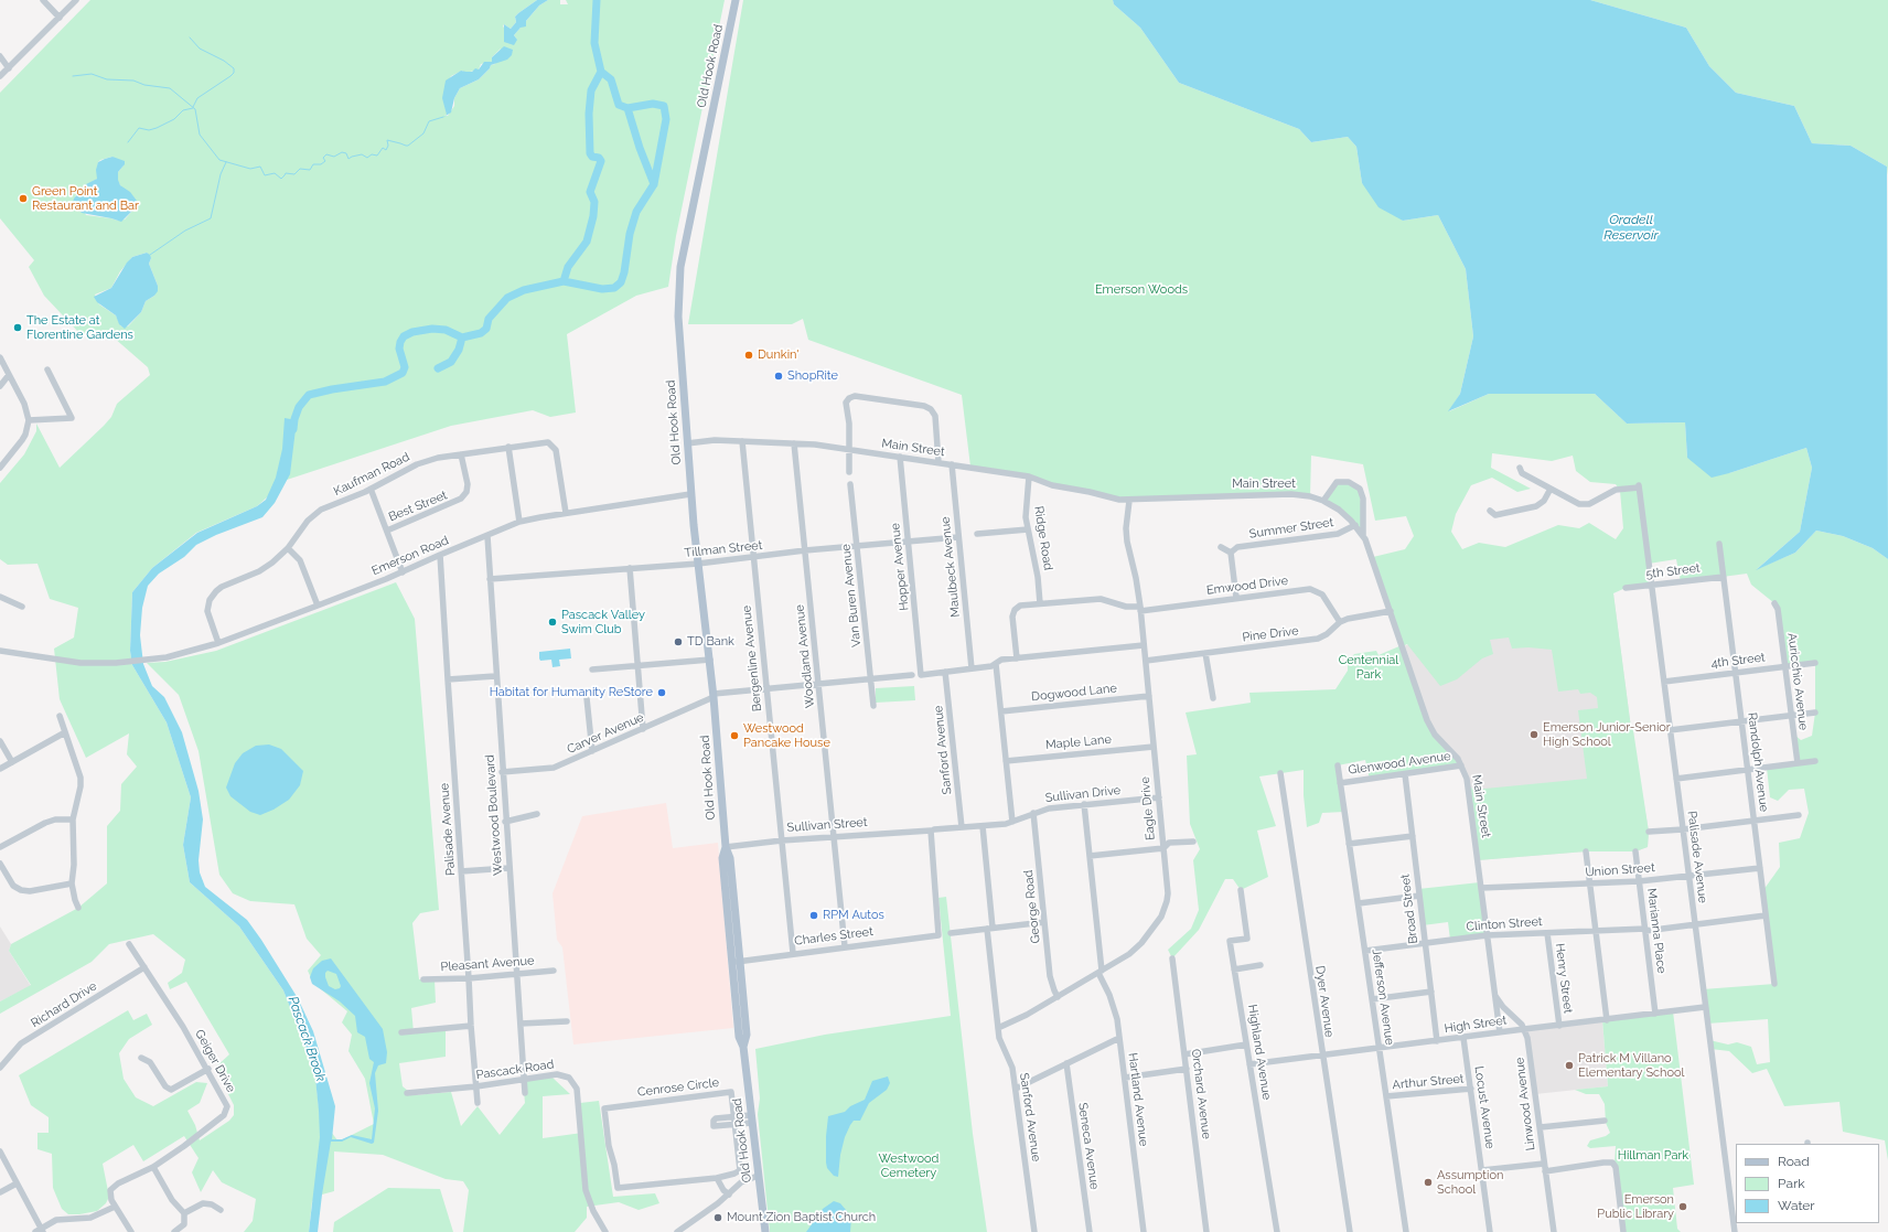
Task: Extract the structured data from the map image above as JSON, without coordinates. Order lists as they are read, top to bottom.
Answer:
{
  "streets": {
    "main road": ["Old Hook Road"],
    "street": [
      "Main Street",
      "Kaufman Road",
      "Best Street",
      "Summer Street",
      "Ridge Road",
      "Tillman Street",
      "Emerson Road",
      "Hopper Avenue",
      "Maulbeck Avenue",
      "5th Street",
      "Emwood Drive",
      "Van Buren Avenue",
      "Pine Drive",
      "Woodland Avenue",
      "Bergenline Avenue",
      "4th Street",
      "Auricchio Avenue",
      "Dogwood Lane",
      "Carver Avenue",
      "Maple Lane",
      "Sanford Avenue",
      "Randolph Avenue",
      "Glenwood Avenue",
      "Sullivan Drive",
      "Eagle Drive",
      "Westwood Boulevard",
      "Sullivan Street",
      "Palisade Avenue",
      "Union Street",
      "George Road",
      "Broad Street",
      "Clinton Street",
      "Marianna Place",
      "Charles Street",
      "Pleasant Avenue",
      "Henry Street",
      "Jefferson Avenue",
      "Dyer Avenue",
      "Richard Drive",
      "High Street",
      "Highland Avenue",
      "Geiger Drive",
      "Pascack Road",
      "Arthur Street",
      "Cenrose Circle",
      "Orchard Avenue",
      "Hartland Avenue",
      "Linwood Avenue",
      "Locust Avenue",
      "Seneca Avenue"
    ]
  },
  "crossings": [
    ["Old Hook Road", "Main Street"],
    ["Old Hook Road", "Tillman Street"],
    ["Old Hook Road", "Emerson Road"],
    ["Old Hook Road", "Carver Avenue"],
    ["Old Hook Road", "Sullivan Street"],
    ["Old Hook Road", "Charles Street"],
    ["Main Street", "Summer Street"],
    ["Main Street", "Ridge Road"],
    ["Main Street", "Hopper Avenue"],
    ["Main Street", "Maulbeck Avenue"],
    ["Main Street", "Pine Drive"],
    ["Main Street", "Woodland Avenue"],
    ["Main Street", "Bergenline Avenue"],
    ["Main Street", "Glenwood Avenue"],
    ["Main Street", "Eagle Drive"],
    ["Main Street", "Union Street"],
    ["Main Street", "Clinton Street"],
    ["Main Street", "High Street"],
    ["Main Street", "Linwood Avenue"],
    ["Kaufman Road", "Best Street"],
    ["Kaufman Road", "Emerson Road"],
    ["Ridge Road", "Emwood Drive"],
    ["Tillman Street", "Hopper Avenue"],
    ["Tillman Street", "Maulbeck Avenue"],
    ["Tillman Street", "Van Buren Avenue"],
    ["Tillman Street", "Woodland Avenue"],
    ["Tillman Street", "Bergenline Avenue"],
    ["Tillman Street", "Westwood Boulevard"],
    ["Emerson Road", "Westwood Boulevard"],
    ["Emerson Road", "Palisade Avenue"],
    ["Hopper Avenue", "Sanford Avenue"],
    ["5th Street", "Randolph Avenue"],
    ["5th Street", "Palisade Avenue"],
    ["Emwood Drive", "Pine Drive"],
    ["Emwood Drive", "Eagle Drive"],
    ["Van Buren Avenue", "Carver Avenue"],
    ["Pine Drive", "Eagle Drive"],
    ["Woodland Avenue", "Carver Avenue"],
    ["Woodland Avenue", "Sullivan Street"],
    ["Woodland Avenue", "Charles Street"],
    ["Bergenline Avenue", "Carver Avenue"],
    ["Bergenline Avenue", "Sullivan Street"],
    ["Bergenline Avenue", "Charles Street"],
    ["4th Street", "Auricchio Avenue"],
    ["4th Street", "Randolph Avenue"],
    ["4th Street", "Palisade Avenue"],
    ["Dogwood Lane", "Eagle Drive"],
    ["Carver Avenue", "Westwood Boulevard"],
    ["Maple Lane", "Eagle Drive"],
    ["Sanford Avenue", "Sullivan Drive"],
    ["Sanford Avenue", "Eagle Drive"],
    ["Randolph Avenue", "Union Street"],
    ["Randolph Avenue", "Clinton Street"],
    ["Glenwood Avenue", "Broad Street"],
    ["Glenwood Avenue", "Jefferson Avenue"],
    ["Sullivan Drive", "Eagle Drive"],
    ["Sullivan Drive", "Sullivan Street"],
    ["Sullivan Drive", "George Road"],
    ["Sullivan Drive", "Charles Street"],
    ["Sullivan Drive", "Hartland Avenue"],
    ["Eagle Drive", "George Road"],
    ["Eagle Drive", "Hartland Avenue"],
    ["Westwood Boulevard", "Pleasant Avenue"],
    ["Westwood Boulevard", "Pascack Road"],
    ["Sullivan Street", "Charles Street"],
    ["Palisade Avenue", "Union Street"],
    ["Palisade Avenue", "Clinton Street"],
    ["Palisade Avenue", "Pleasant Avenue"],
    ["Palisade Avenue", "High Street"],
    ["Palisade Avenue", "Pascack Road"],
    ["Union Street", "Marianna Place"],
    ["Broad Street", "Clinton Street"],
    ["Broad Street", "High Street"],
    ["Clinton Street", "Marianna Place"],
    ["Clinton Street", "Henry Street"],
    ["Clinton Street", "Jefferson Avenue"],
    ["Marianna Place", "High Street"],
    ["Henry Street", "High Street"],
    ["Jefferson Avenue", "High Street"],
    ["Jefferson Avenue", "Arthur Street"],
    ["Dyer Avenue", "High Street"],
    ["Richard Drive", "Geiger Drive"],
    ["High Street", "Highland Avenue"],
    ["High Street", "Linwood Avenue"],
    ["High Street", "Locust Avenue"],
    ["Arthur Street", "Locust Avenue"]
  ],
  "water": ["Oradell Reservoir", "Pascack Brook"],
  "parks": [
    "Emerson Woods",
    "Centennial Park",
    "Hillman Park",
    "Westwood Cemetery"
  ],
  "places": [
    "Green Point Restaurant and Bar",
    "The Estate at Florentine Gardens",
    "Dunkin'",
    "ShopRite",
    "Pascack Valley Swim Club",
    "TD Bank",
    "Habitat for Humanity ReStore",
    "Emerson Junior-Senior High School",
    "Westwood Pancake House",
    "RPM Autos",
    "Patrick M Villano Elementary School",
    "Assumption School",
    "Emerson Public Library",
    "Mount Zion Baptist Church"
  ],
  "legend": ["Road", "Park", "Water"]
}
